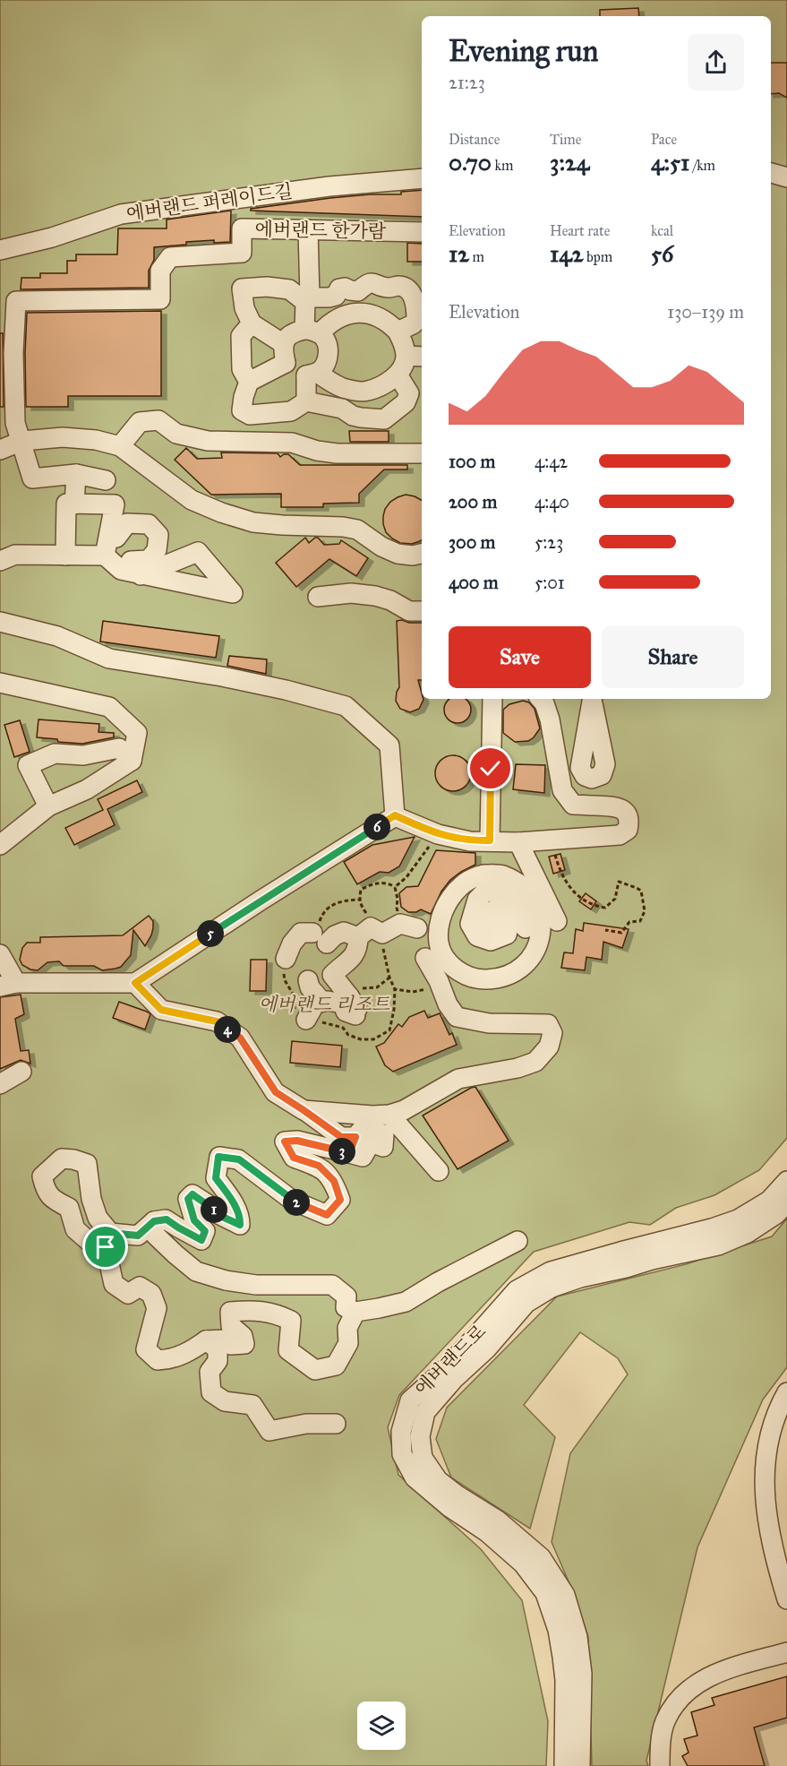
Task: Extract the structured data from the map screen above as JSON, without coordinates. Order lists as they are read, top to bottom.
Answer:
{
  "streets": {
    "street": ["에버랜드 퍼레이드길", "에버랜드 한가람", "에버랜드로"]
  },
  "parks": ["에버랜드 리조트"],
  "page": {
    "heading": ["Evening run", "21:23"],
    "stats": [
      ["Distance", "0.70 km"],
      ["Time", "3:24"],
      ["Pace", "4:51 /km"],
      ["Elevation", "12 m"],
      ["Heart rate", "142 bpm"],
      ["kcal", "56"]
    ],
    "chart": ["Elevation", "130–139 m"],
    "list": [
      {
        "name": "100 m",
        "note": "4:42"
      },
      {
        "name": "200 m",
        "note": "4:40"
      },
      {
        "name": "300 m",
        "note": "5:23"
      },
      {
        "name": "400 m",
        "note": "5:01"
      }
    ],
    "buttons": ["Save", "Share"],
    "pins": [
      "6",
      "5",
      "4",
      "3",
      "2",
      "1"
    ]
  }
}
